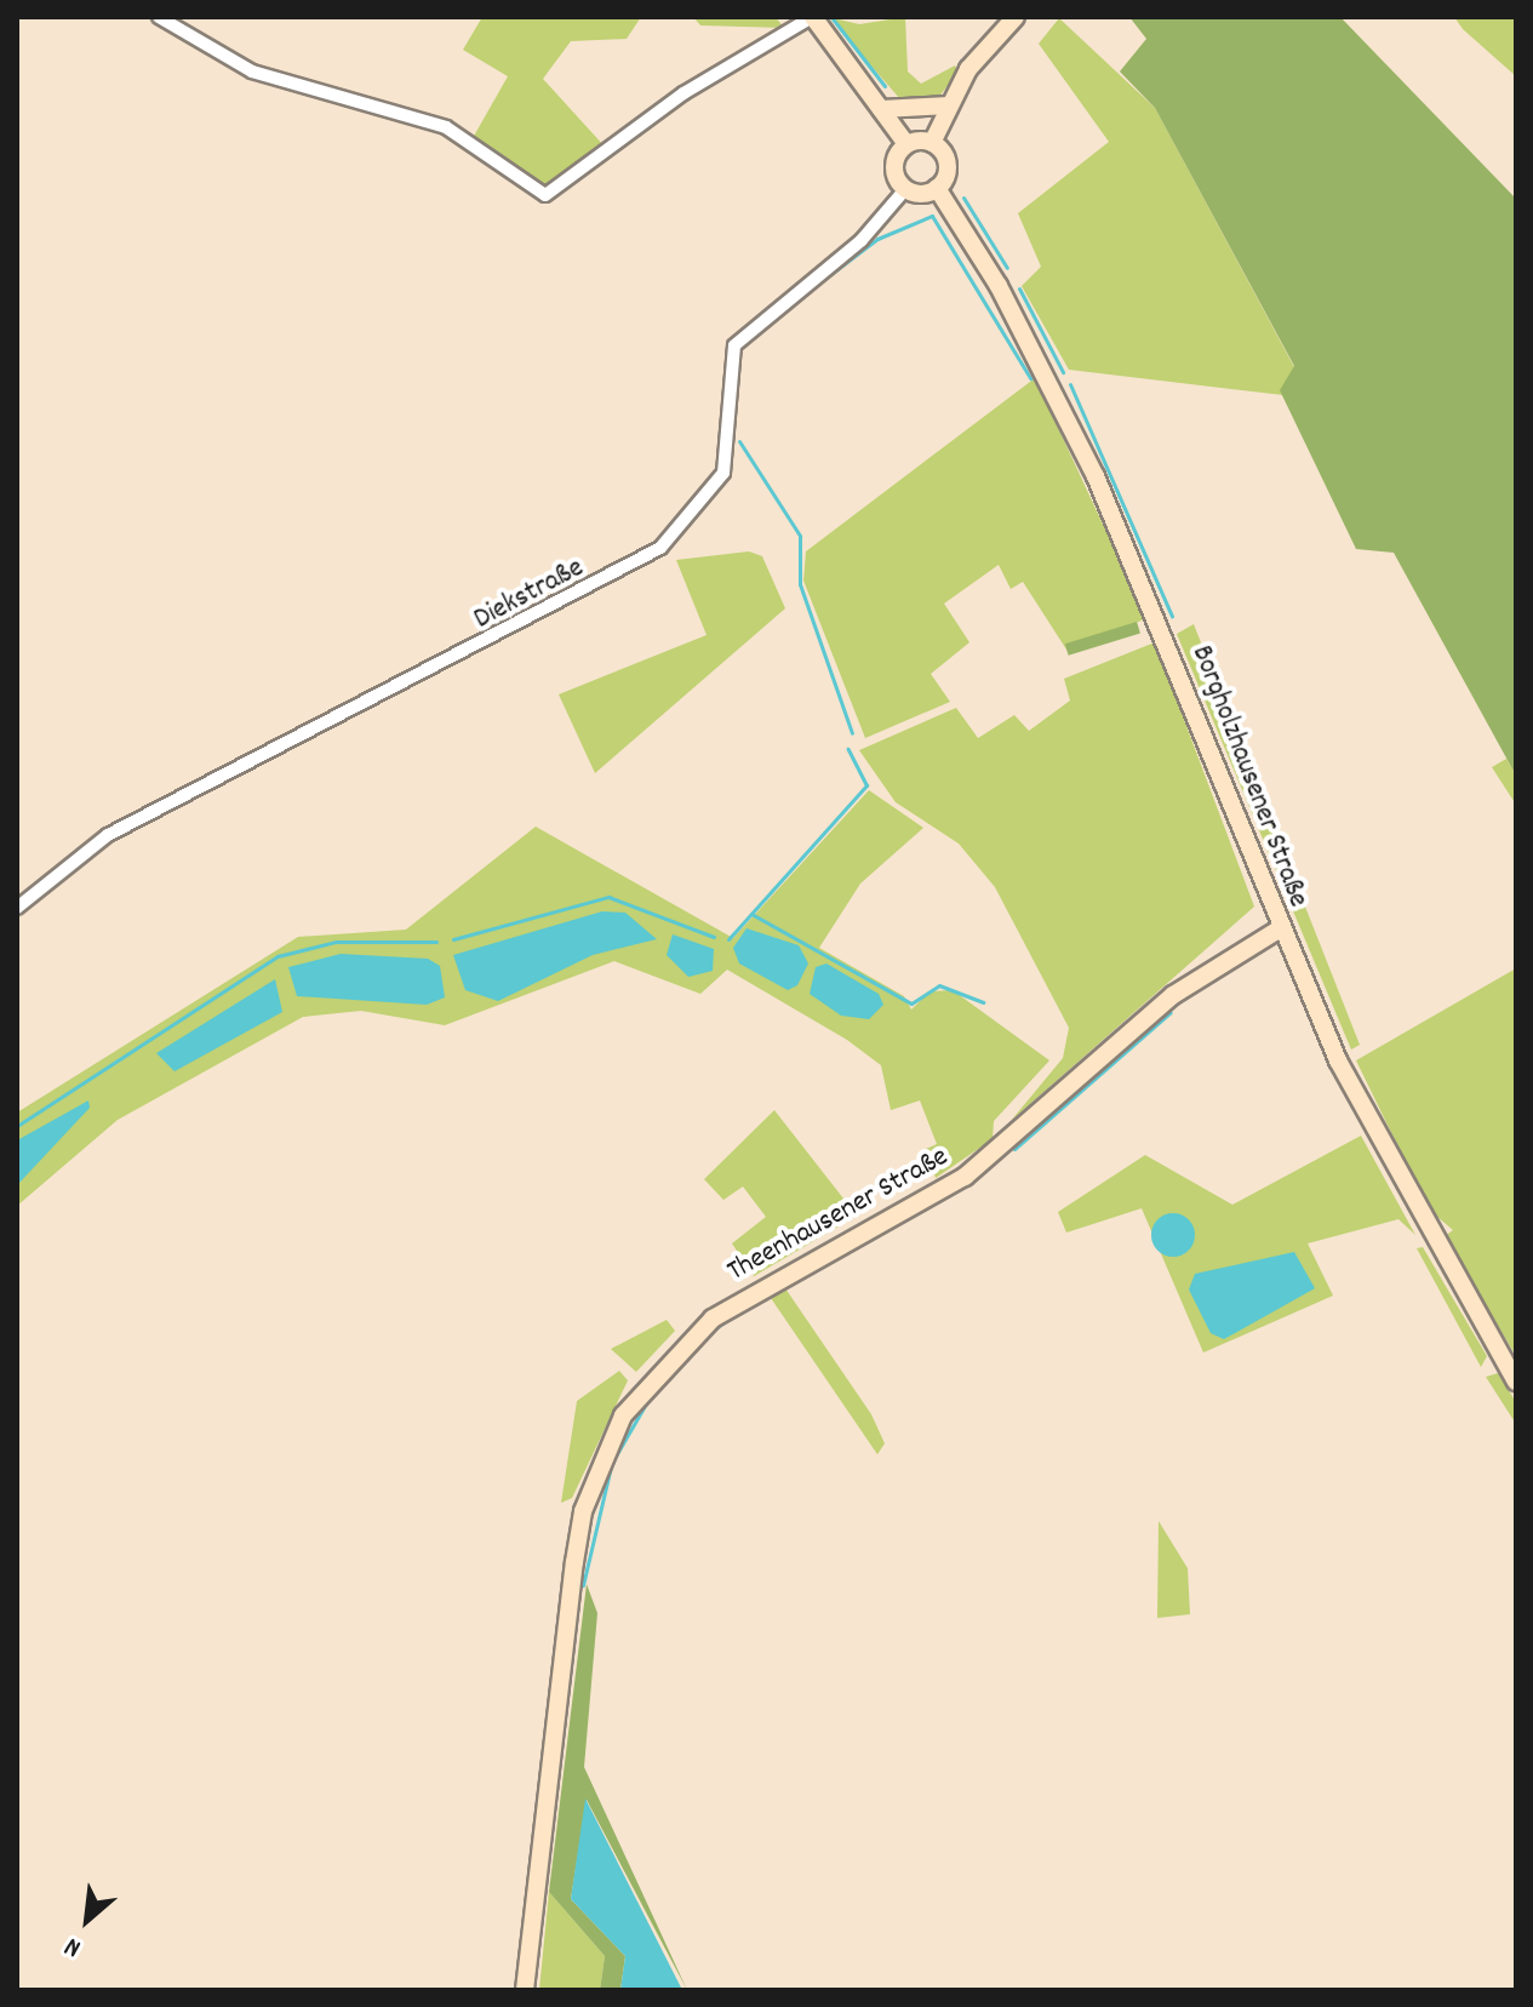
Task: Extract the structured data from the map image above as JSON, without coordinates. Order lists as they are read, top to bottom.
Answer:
{
  "streets": {
    "main road": ["Borgholzhausener Straße", "Theenhausener Straße"],
    "street": ["Diekstraße"]
  },
  "crossings": [
    ["Diekstraße", "Borgholzhausener Straße"],
    ["Borgholzhausener Straße", "Theenhausener Straße"]
  ],
  "north": "bottom left"
}
